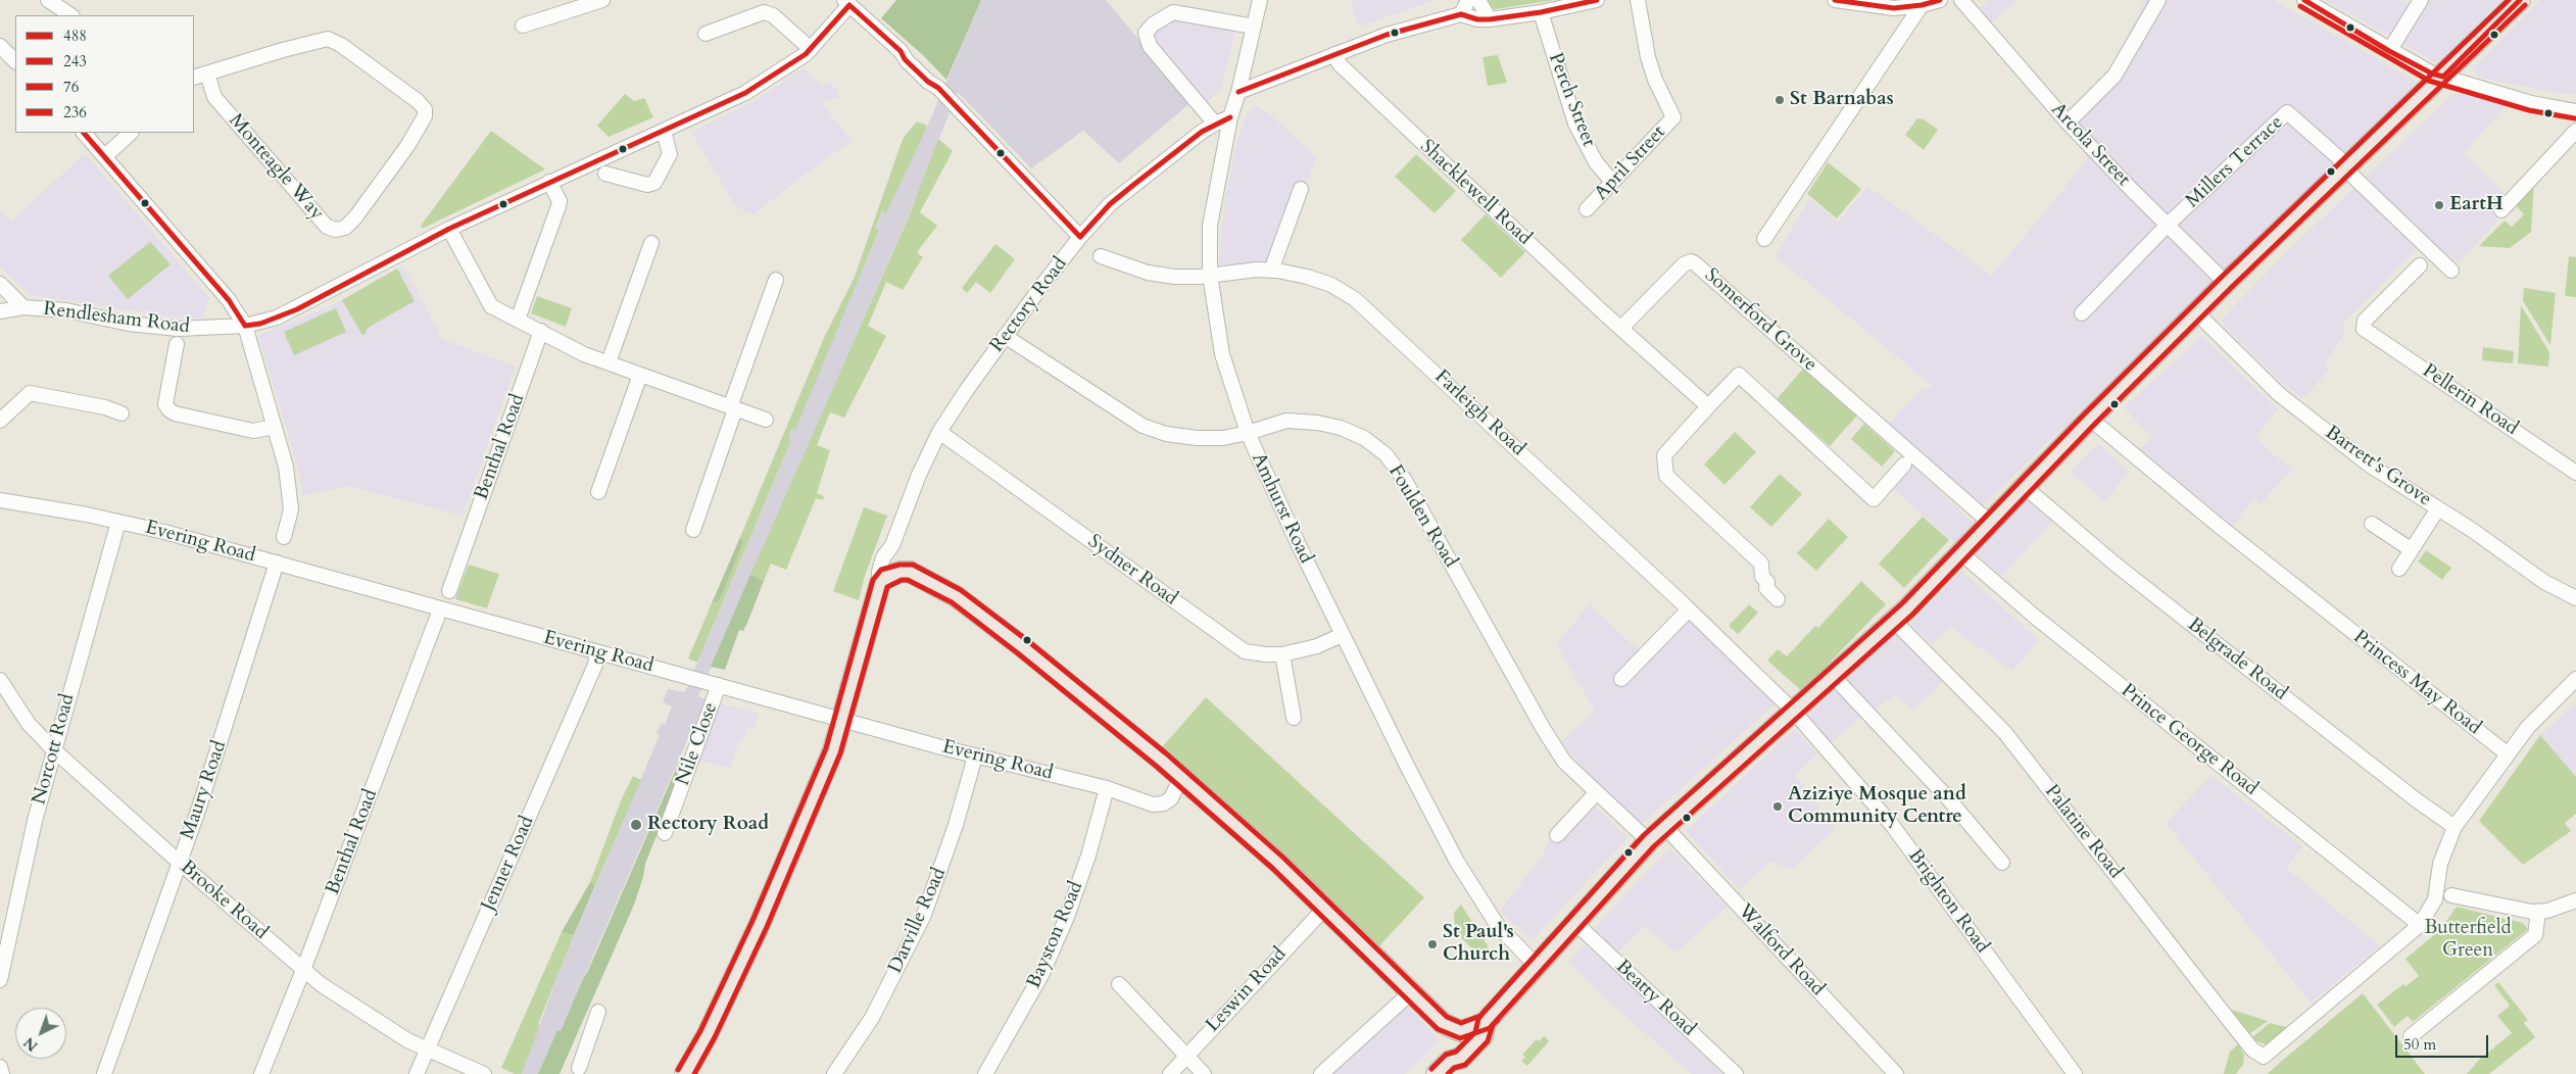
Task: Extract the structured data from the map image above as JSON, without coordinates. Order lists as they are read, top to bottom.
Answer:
{
  "streets": {
    "highway": ["Rectory Road"],
    "street": [
      "Perch Street",
      "Arcola Street",
      "Millers Terrace",
      "April Street",
      "Monteagle Way",
      "Shacklewell Road",
      "Rendlesham Road",
      "Somerford Grove",
      "Pellerin Road",
      "Farleigh Road",
      "Benthal Road",
      "Barrett's Grove",
      "Amhurst Road",
      "Foulden Road",
      "Evering Road",
      "Sydner Road",
      "Belgrade Road",
      "Princess May Road",
      "Prince George Road",
      "Nile Close",
      "Norcott Road",
      "Maury Road",
      "Palatine Road",
      "Jenner Road",
      "Brooke Road",
      "Brighton Road",
      "Darville Road",
      "Bayston Road",
      "Walford Road",
      "Leswin Road",
      "Beatty Road"
    ]
  },
  "crossings": [
    ["Perch Street", "April Street"],
    ["Arcola Street", "Millers Terrace"],
    ["Shacklewell Road", "Somerford Grove"],
    ["Rectory Road", "Amhurst Road"],
    ["Rectory Road", "Foulden Road"],
    ["Rectory Road", "Evering Road"],
    ["Rectory Road", "Sydner Road"],
    ["Farleigh Road", "Amhurst Road"],
    ["Farleigh Road", "Brighton Road"],
    ["Benthal Road", "Evering Road"],
    ["Benthal Road", "Brooke Road"],
    ["Amhurst Road", "Foulden Road"],
    ["Amhurst Road", "Sydner Road"],
    ["Evering Road", "Nile Close"],
    ["Evering Road", "Norcott Road"],
    ["Evering Road", "Maury Road"],
    ["Evering Road", "Jenner Road"],
    ["Evering Road", "Darville Road"],
    ["Evering Road", "Bayston Road"],
    ["Belgrade Road", "Palatine Road"],
    ["Princess May Road", "Palatine Road"],
    ["Prince George Road", "Palatine Road"],
    ["Norcott Road", "Brooke Road"],
    ["Maury Road", "Brooke Road"],
    ["Jenner Road", "Brooke Road"]
  ],
  "parks": ["Butterfield Green"],
  "places": [
    "St Barnabas",
    "EartH",
    "Aziziye Mosque and Community Centre",
    "Rectory Road",
    "St Paul's Church"
  ],
  "lines": [
    "transit line 488",
    "transit line 76",
    "transit line 243",
    "transit line 236"
  ],
  "legend": [
    "488",
    "243",
    "76",
    "236"
  ],
  "scale_bar": "50 m",
  "north": "bottom left"
}
